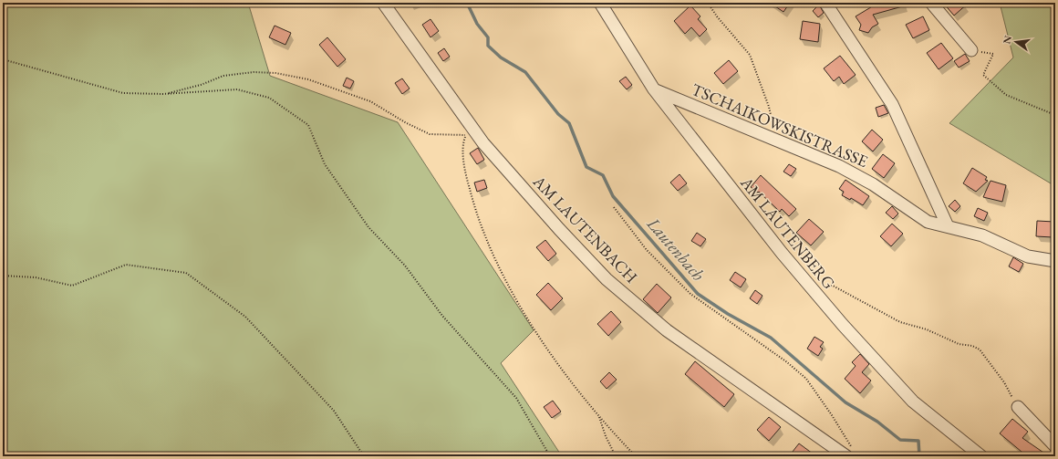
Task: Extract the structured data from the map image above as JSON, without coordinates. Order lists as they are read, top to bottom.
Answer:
{
  "streets": {
    "street": ["TSCHAIKOWSKISTRASSE", "AM LAUTENBACH", "AM LAUTENBERG"]
  },
  "crossings": [
    ["TSCHAIKOWSKISTRASSE", "AM LAUTENBERG"]
  ],
  "water": ["Lautenbach"],
  "north": "left"
}
